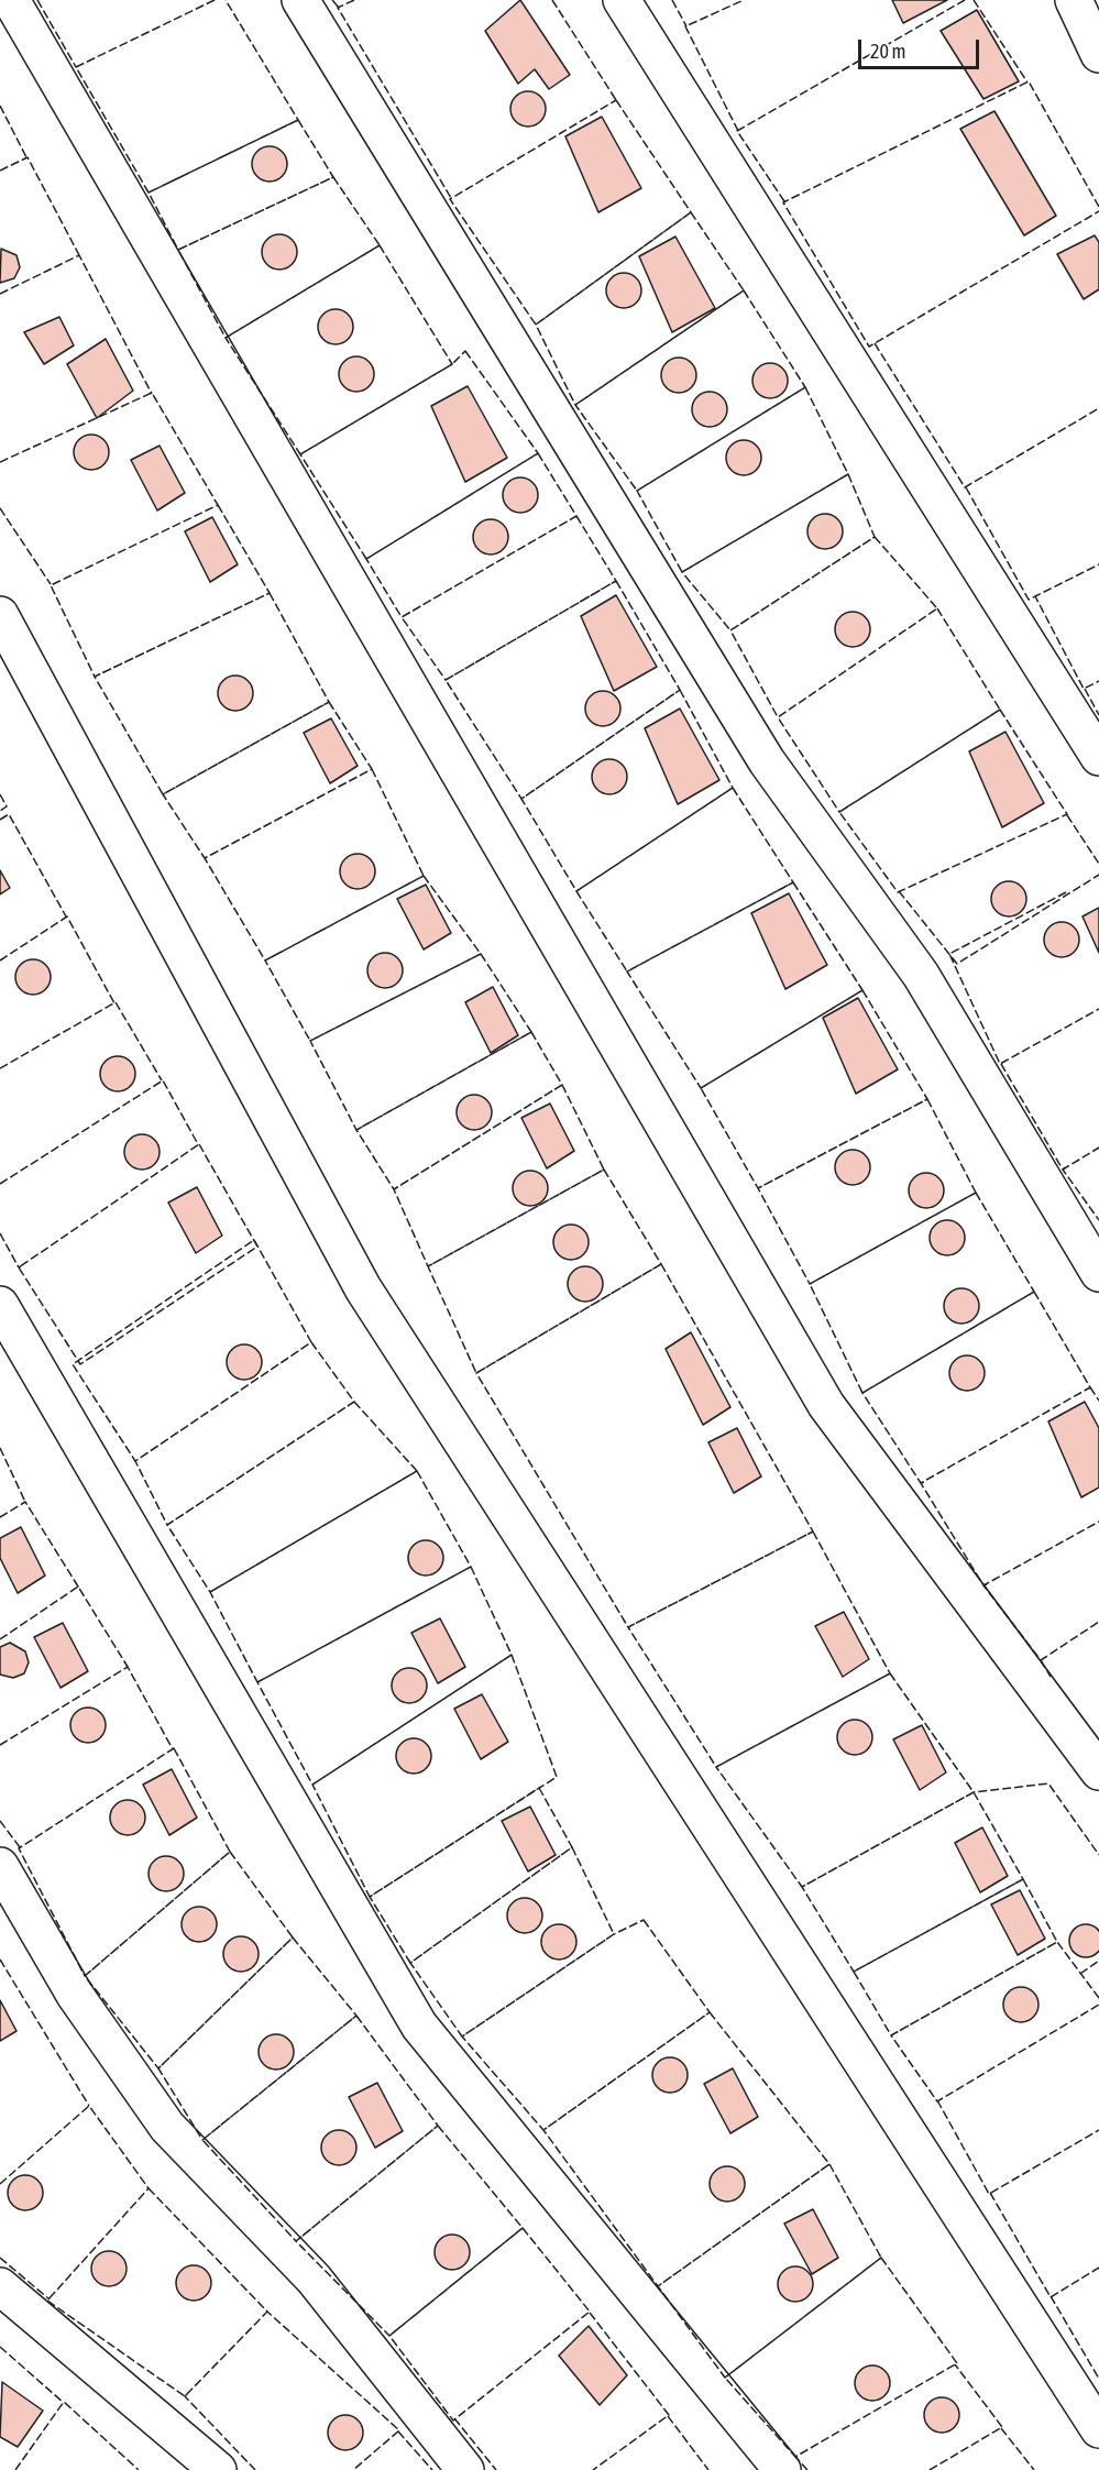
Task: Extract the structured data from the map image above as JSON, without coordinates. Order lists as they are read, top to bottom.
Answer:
{
  "scale_bar": "20 m"
}
